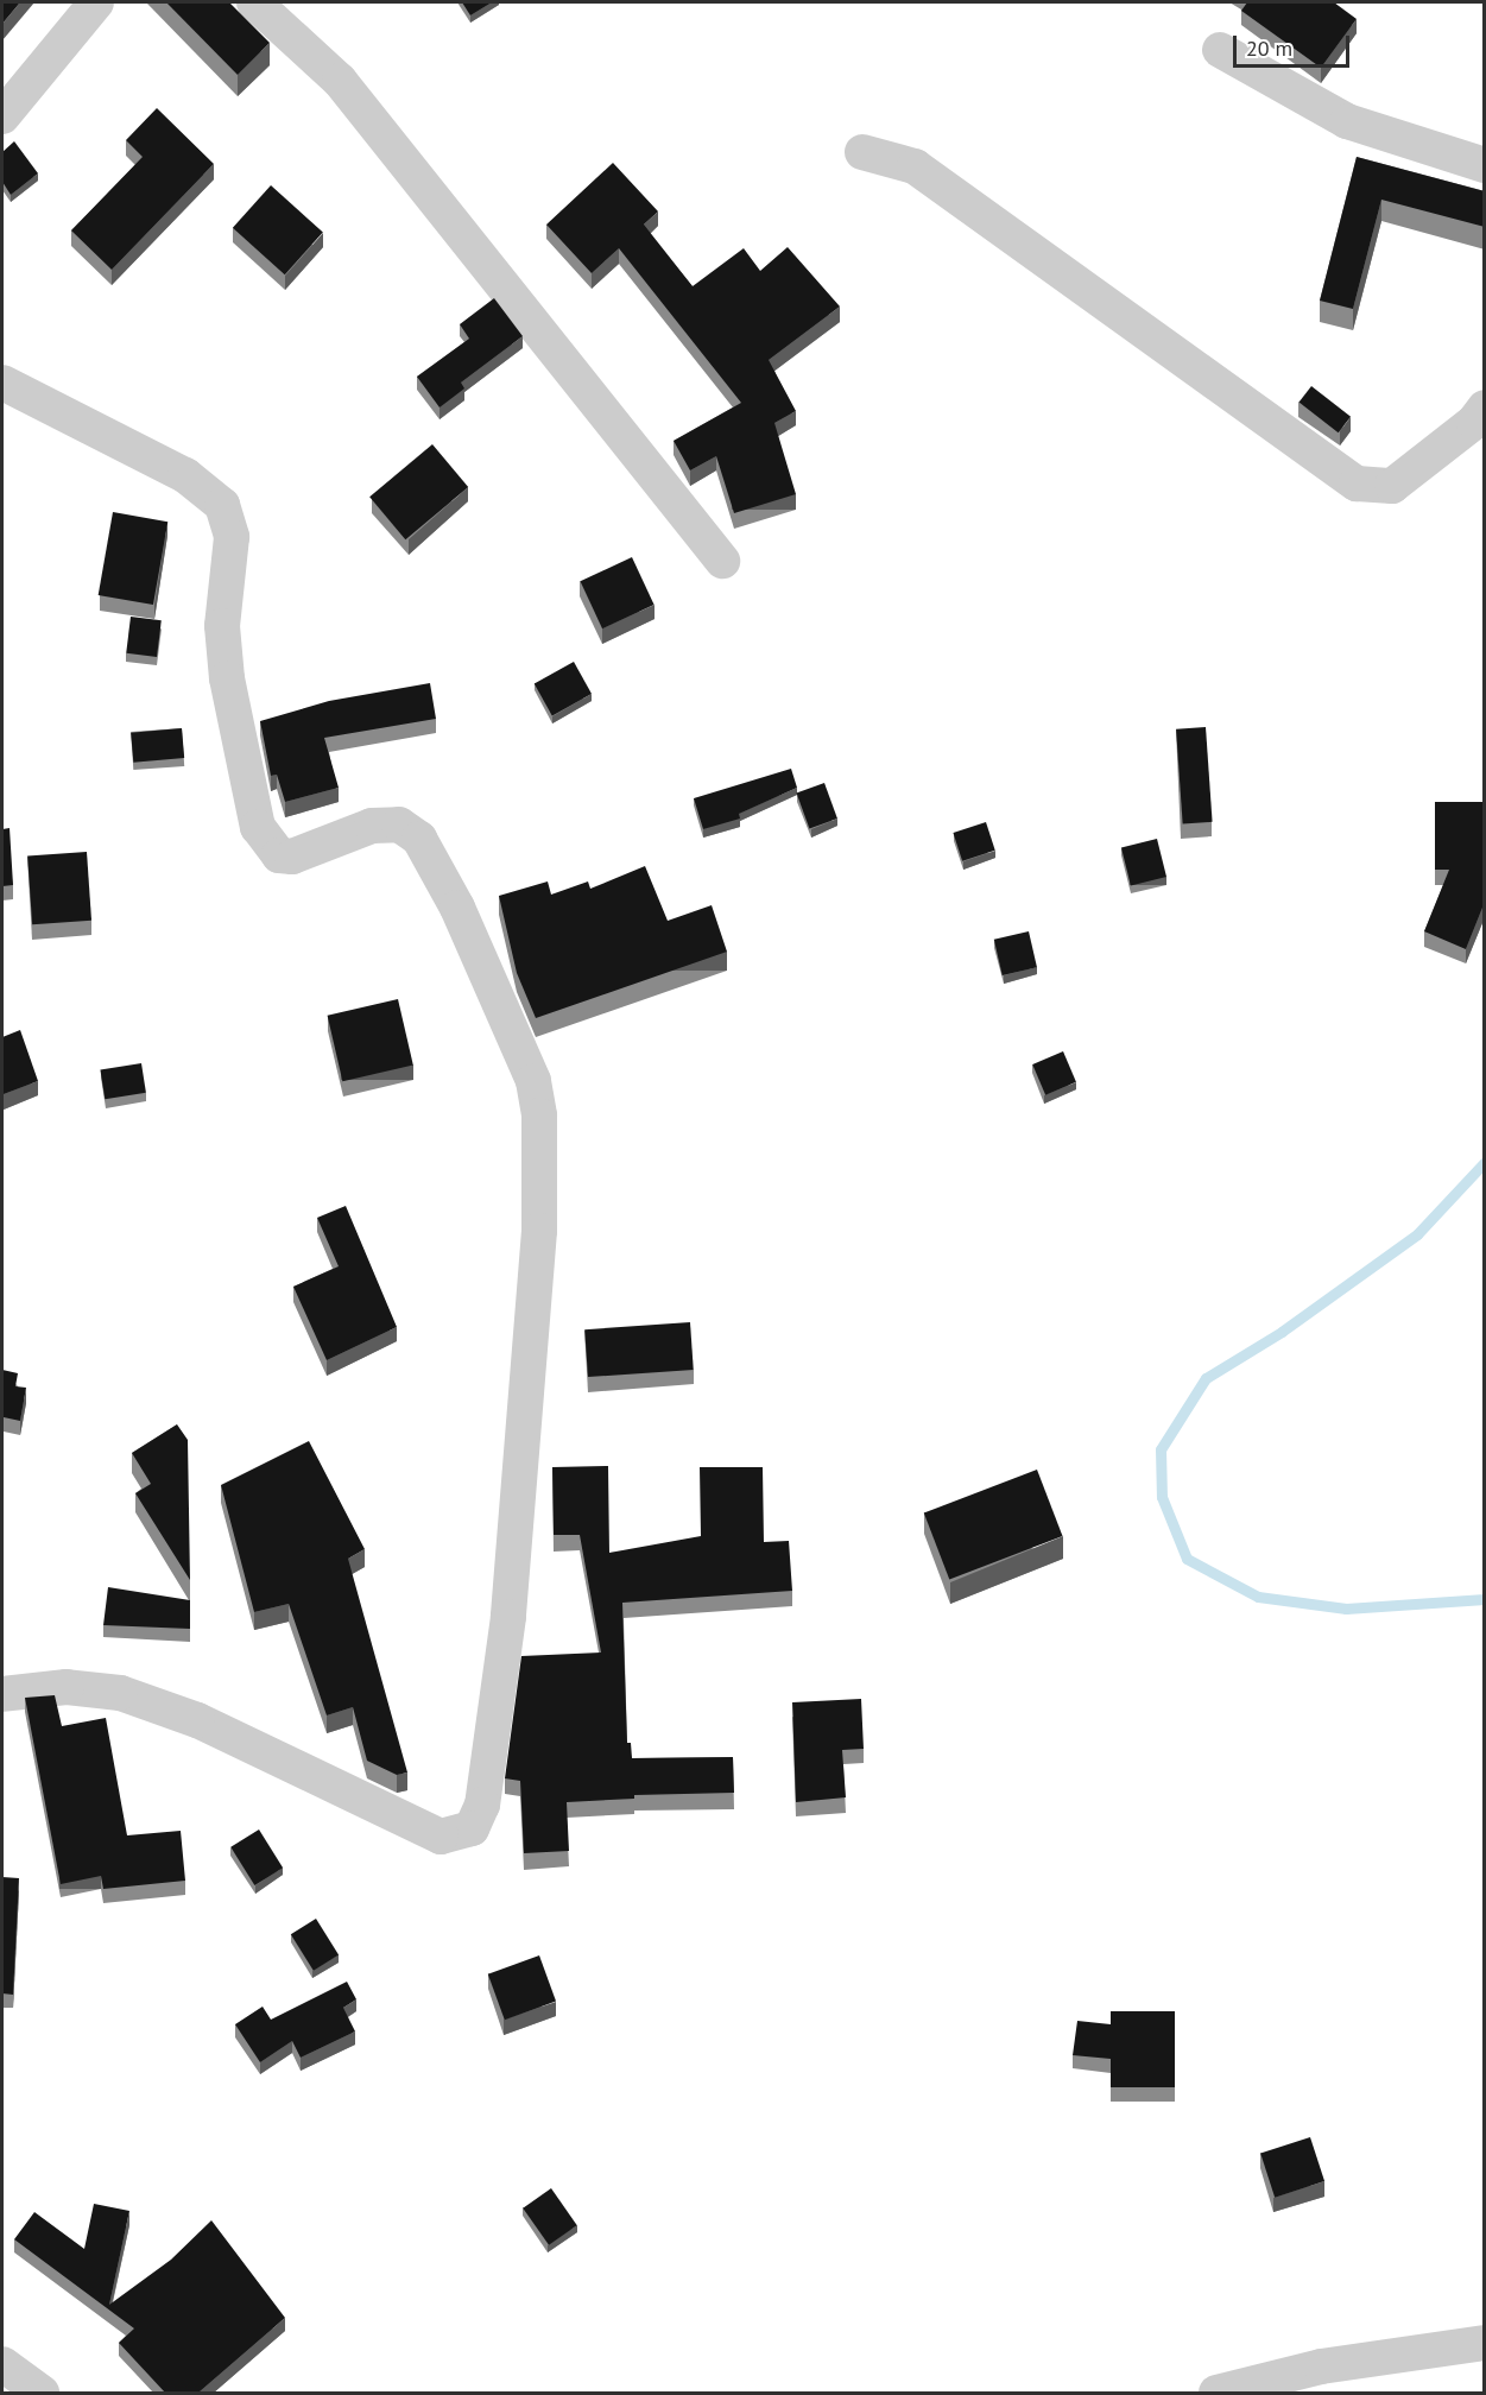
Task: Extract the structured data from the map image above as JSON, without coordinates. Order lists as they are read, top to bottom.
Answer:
{
  "scale_bar": "20 m"
}
